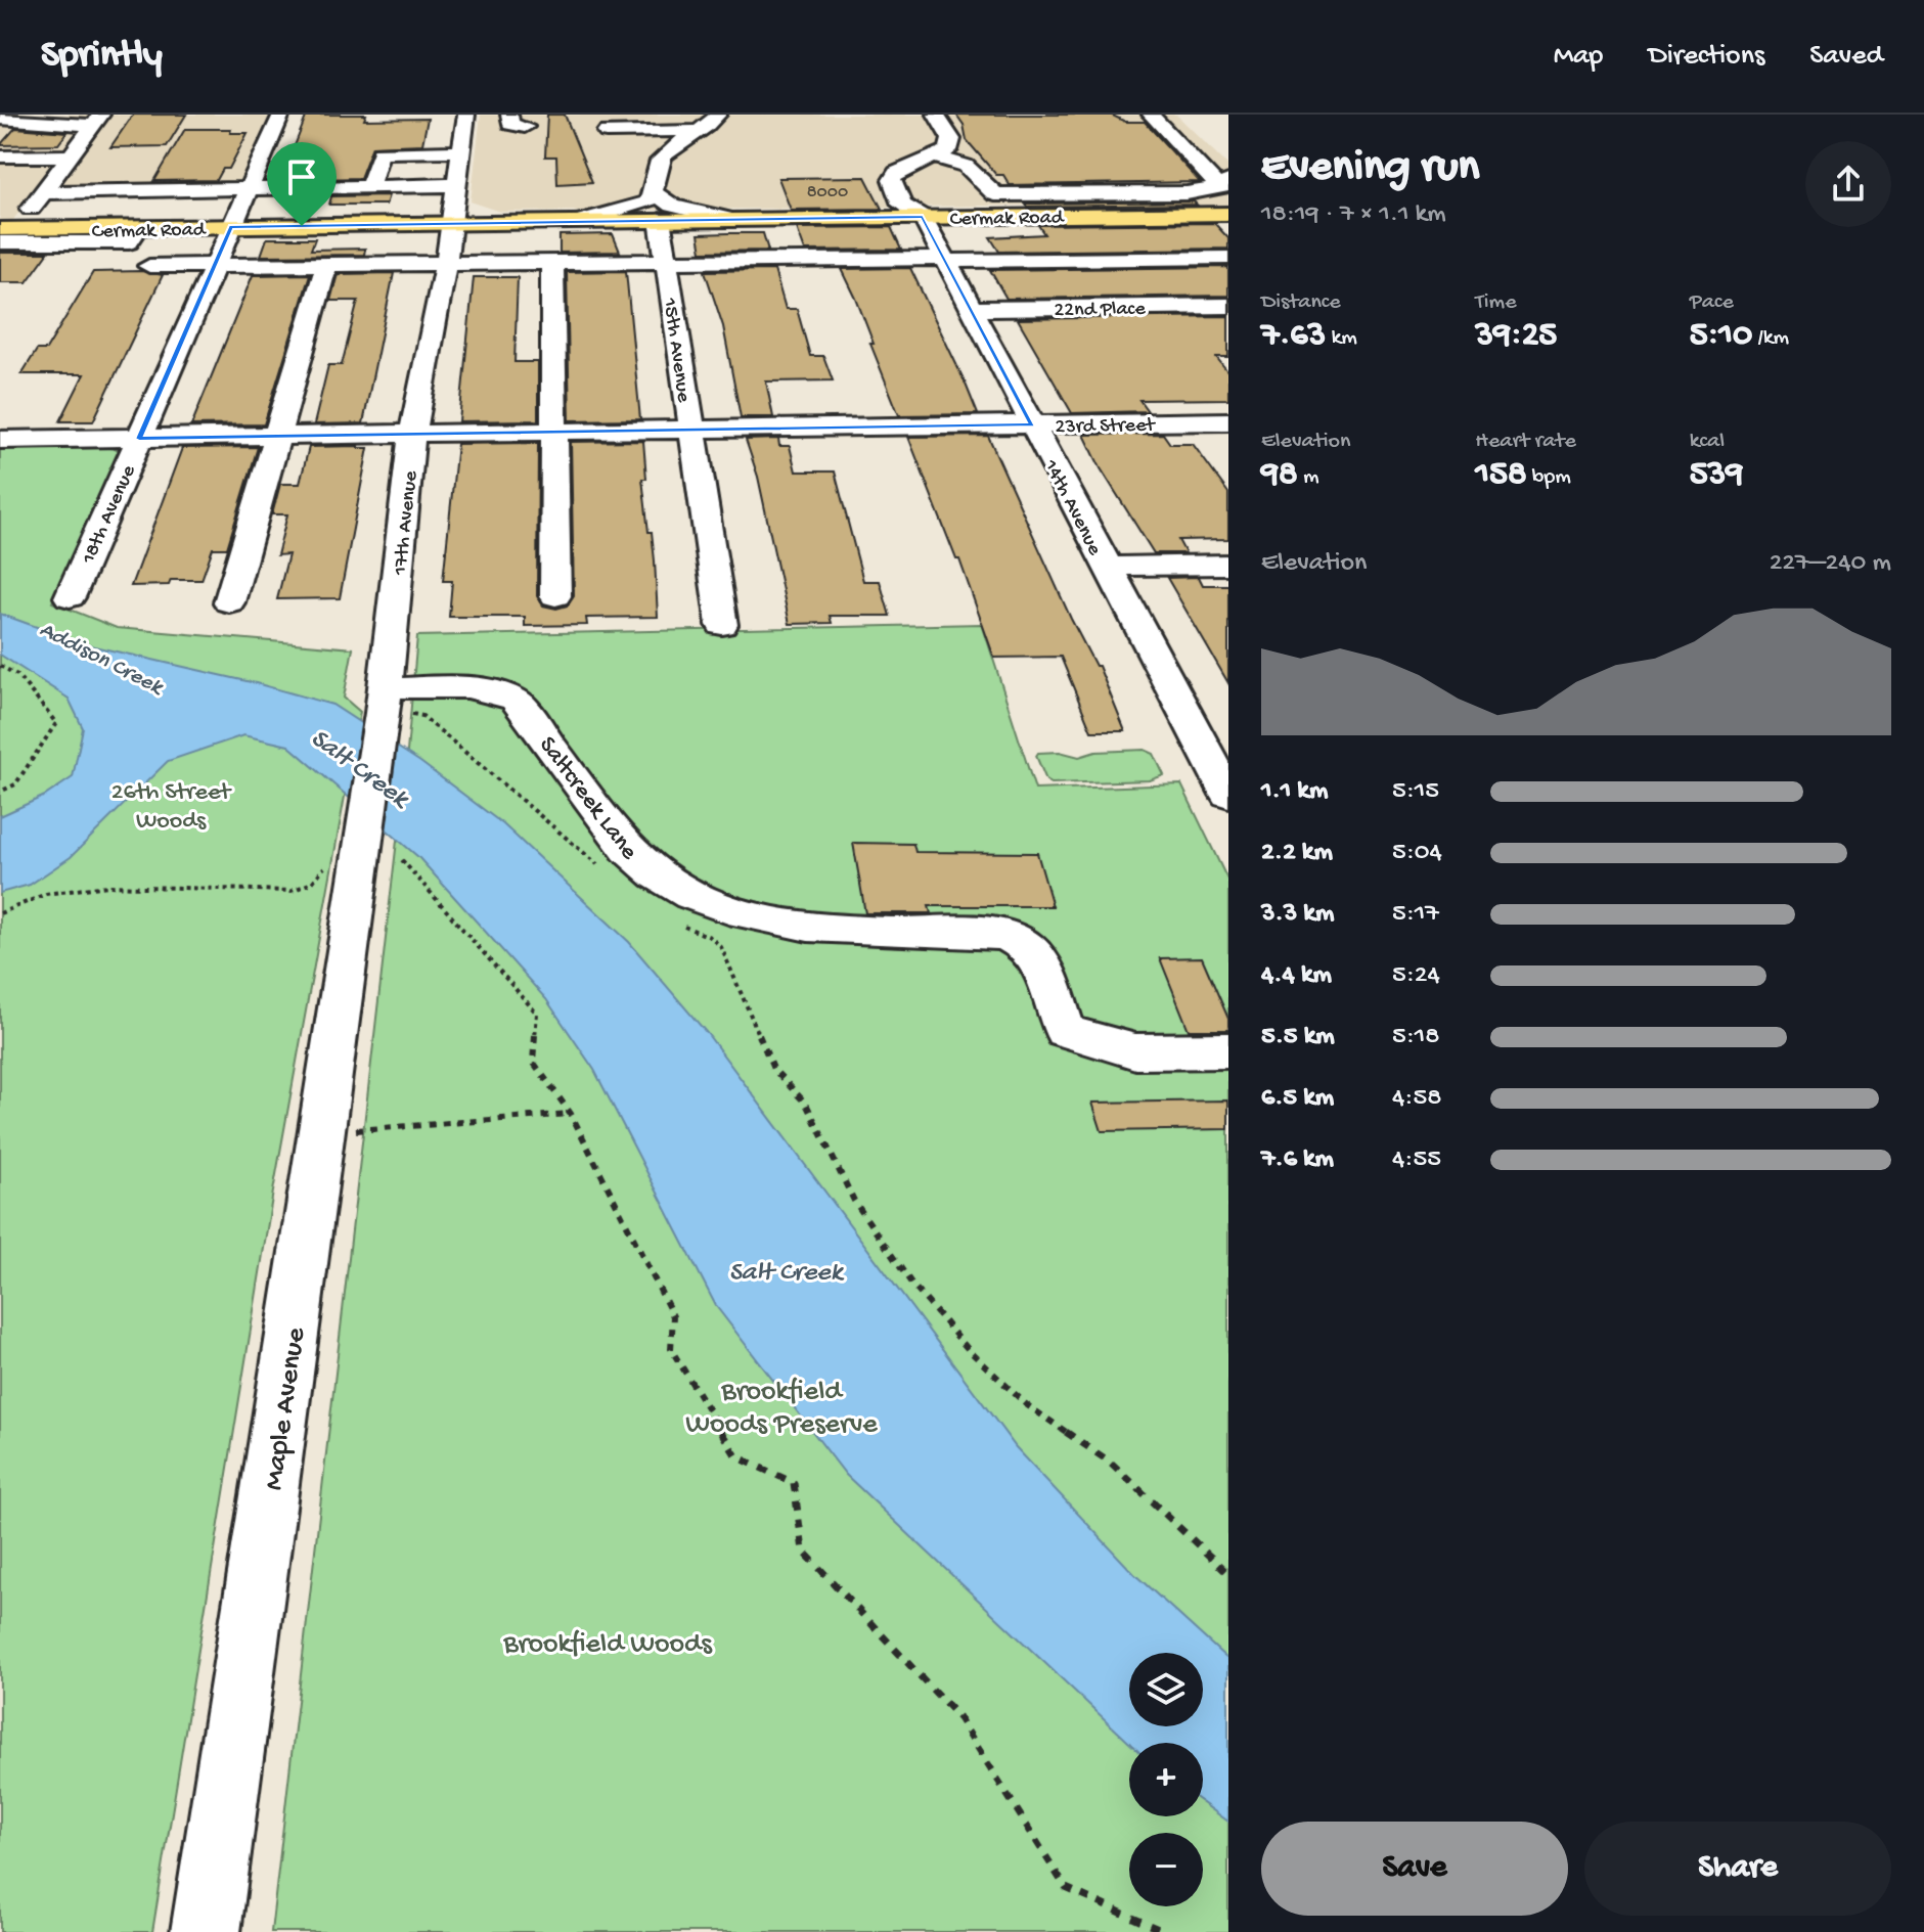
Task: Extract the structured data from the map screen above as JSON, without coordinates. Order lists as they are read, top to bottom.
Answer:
{
  "streets": {
    "main road": ["Cermak Road"],
    "street": [
      "22nd Place",
      "15th Avenue",
      "23rd Street",
      "14th Avenue",
      "18th Avenue",
      "17th Avenue",
      "Saltcreek Lane",
      "Maple Avenue"
    ]
  },
  "crossings": [
    ["Cermak Road", "15th Avenue"],
    ["Cermak Road", "14th Avenue"],
    ["Cermak Road", "18th Avenue"],
    ["Cermak Road", "17th Avenue"],
    ["22nd Place", "14th Avenue"],
    ["15th Avenue", "23rd Street"],
    ["23rd Street", "14th Avenue"],
    ["23rd Street", "18th Avenue"],
    ["23rd Street", "17th Avenue"],
    ["17th Avenue", "Saltcreek Lane"],
    ["17th Avenue", "Maple Avenue"]
  ],
  "water": ["Addison Creek", "Salt Creek"],
  "parks": ["26th Street Woods", "Brookfield Woods Preserve", "Brookfield Woods"],
  "house_numbers": ["8000"],
  "page": {
    "header": "Sprintly",
    "nav": ["Map", "Directions", "Saved"],
    "heading": ["Evening run", "18:19 · 7 × 1.1 km"],
    "stats": [
      ["Distance", "7.63 km"],
      ["Time", "39:25"],
      ["Pace", "5:10 /km"],
      ["Elevation", "98 m"],
      ["Heart rate", "158 bpm"],
      ["kcal", "539"]
    ],
    "chart": ["Elevation", "227–240 m"],
    "list": [
      {
        "name": "1.1 km",
        "note": "5:15"
      },
      {
        "name": "2.2 km",
        "note": "5:04"
      },
      {
        "name": "3.3 km",
        "note": "5:17"
      },
      {
        "name": "4.4 km",
        "note": "5:24"
      },
      {
        "name": "5.5 km",
        "note": "5:18"
      },
      {
        "name": "6.5 km",
        "note": "4:58"
      },
      {
        "name": "7.6 km",
        "note": "4:55"
      }
    ],
    "map_buttons": ["+", "−"],
    "buttons": ["Save", "Share"]
  }
}
